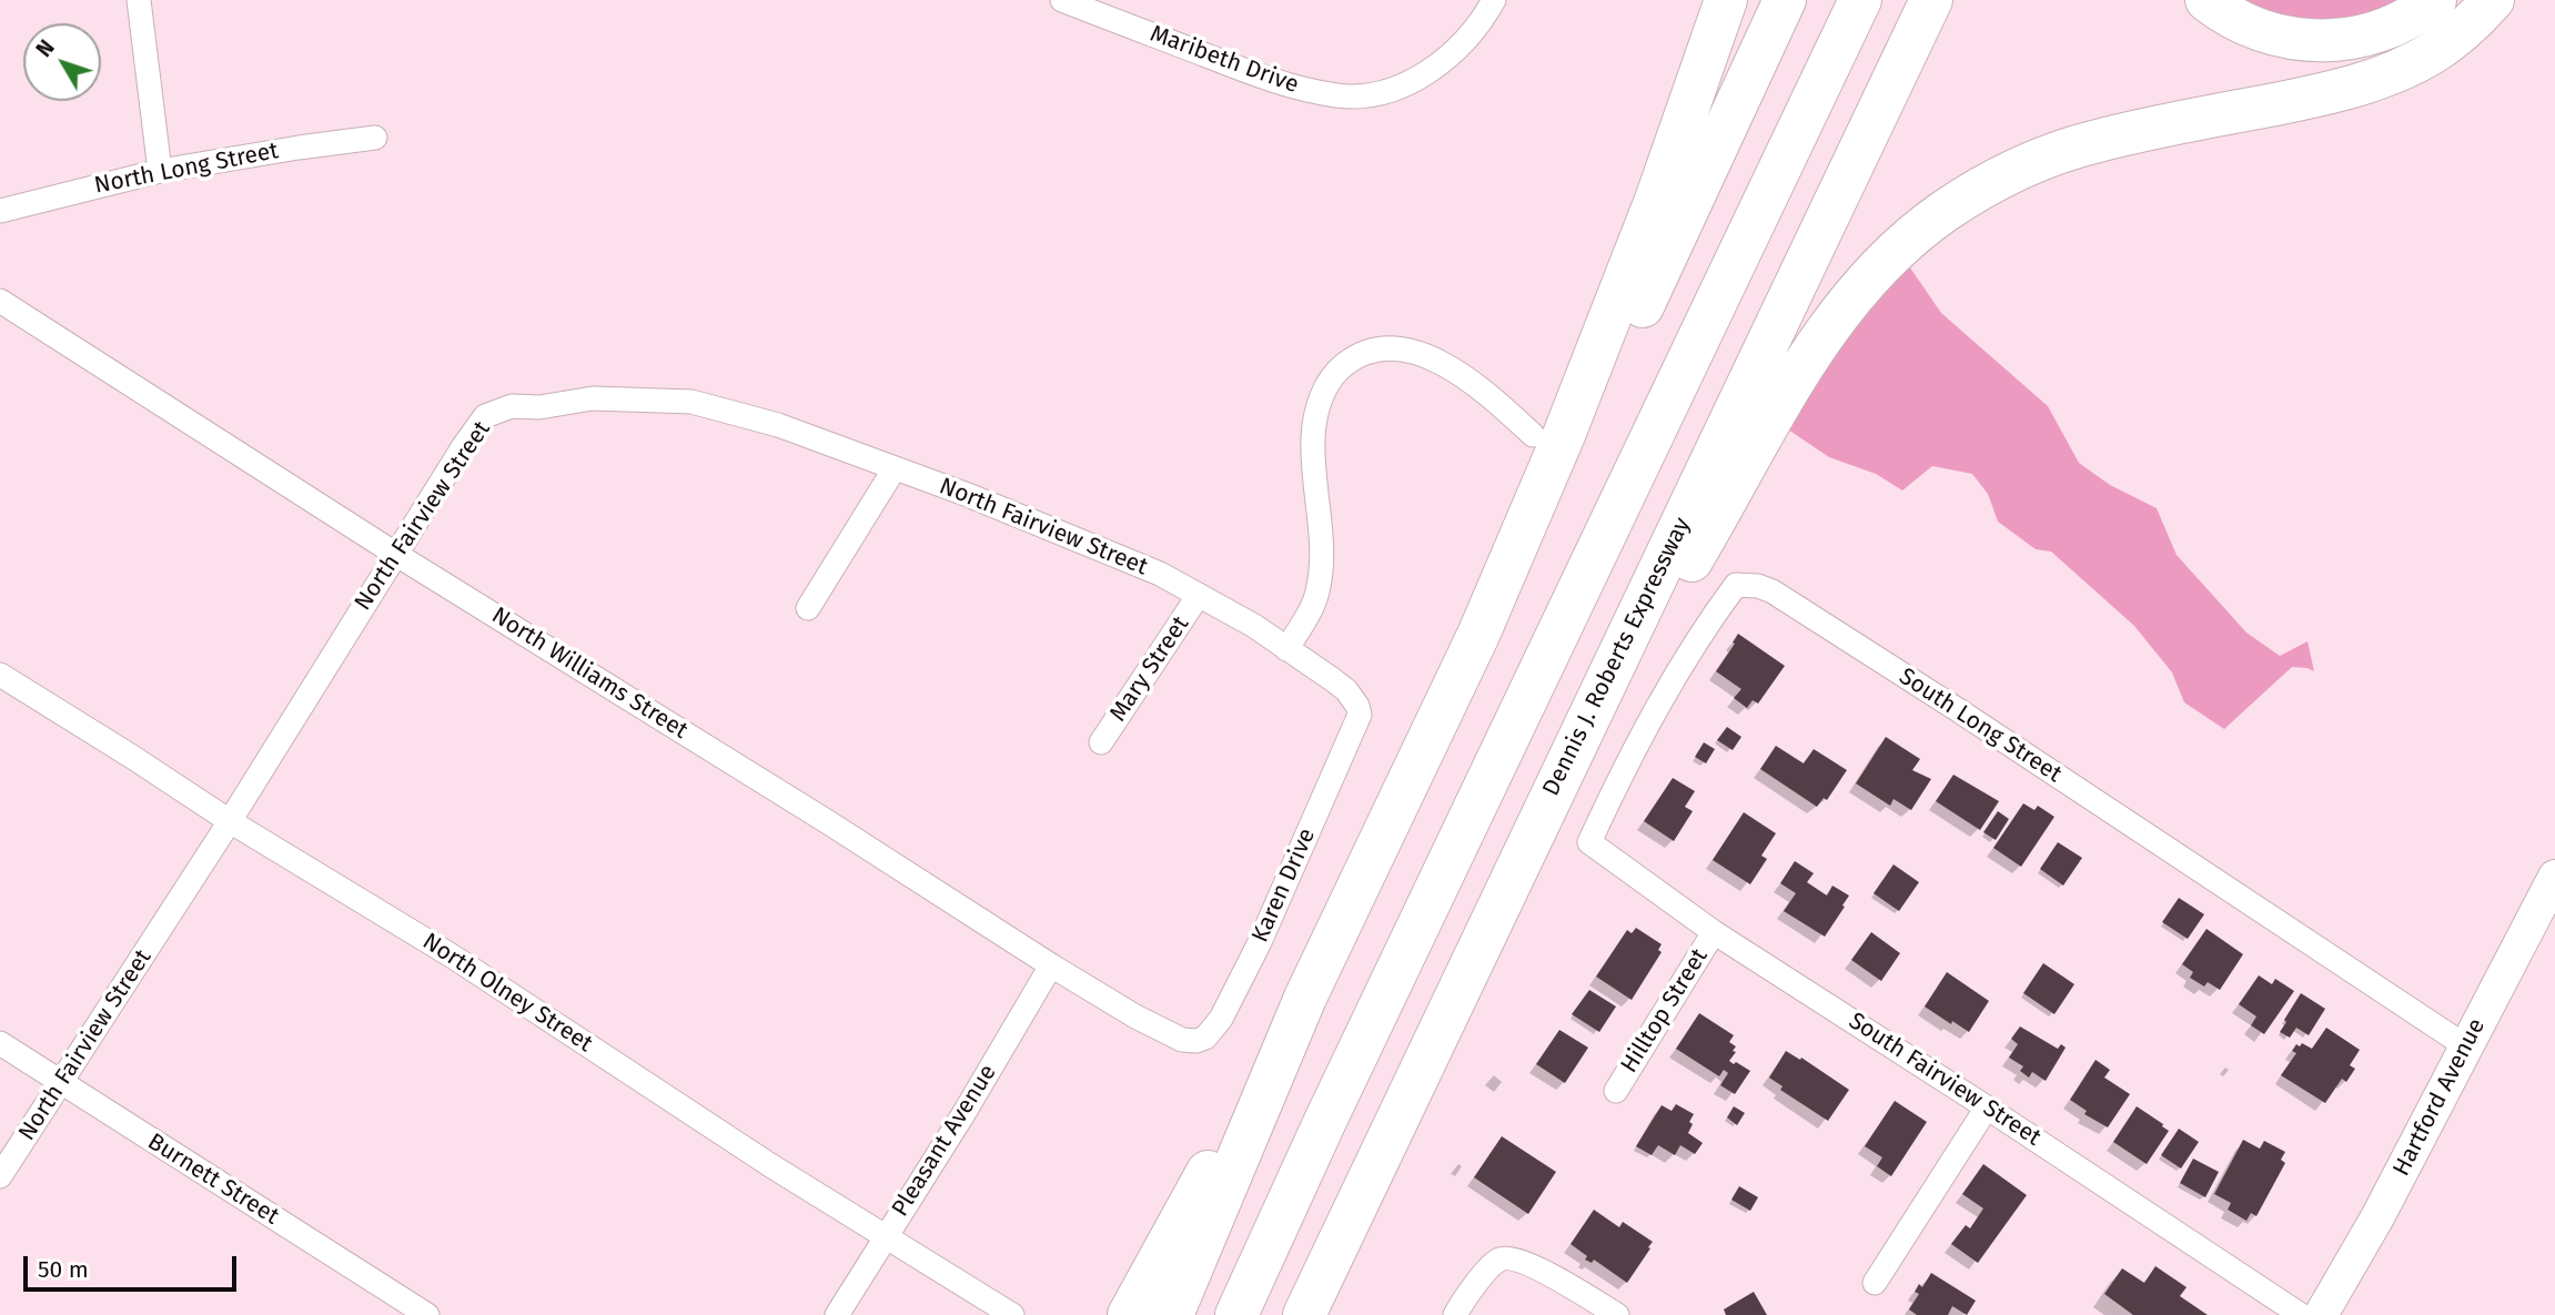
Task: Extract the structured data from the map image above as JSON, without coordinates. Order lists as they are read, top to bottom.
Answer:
{
  "streets": {
    "highway": ["Dennis J. Roberts Expressway"],
    "main road": ["Hartford Avenue"],
    "street": [
      "Maribeth Drive",
      "North Long Street",
      "North Fairview Street",
      "Mary Street",
      "North Williams Street",
      "South Long Street",
      "Karen Drive",
      "North Olney Street",
      "Hilltop Street",
      "South Fairview Street",
      "Pleasant Avenue",
      "Burnett Street"
    ]
  },
  "crossings": [
    ["North Fairview Street", "Mary Street"],
    ["North Fairview Street", "North Williams Street"],
    ["North Fairview Street", "Karen Drive"],
    ["North Fairview Street", "North Olney Street"],
    ["North Fairview Street", "Burnett Street"],
    ["North Williams Street", "Karen Drive"],
    ["North Williams Street", "Pleasant Avenue"],
    ["South Long Street", "South Fairview Street"],
    ["South Long Street", "Hartford Avenue"],
    ["North Olney Street", "Pleasant Avenue"],
    ["Hilltop Street", "South Fairview Street"]
  ],
  "scale_bar": "50 m",
  "north": "top left"
}
